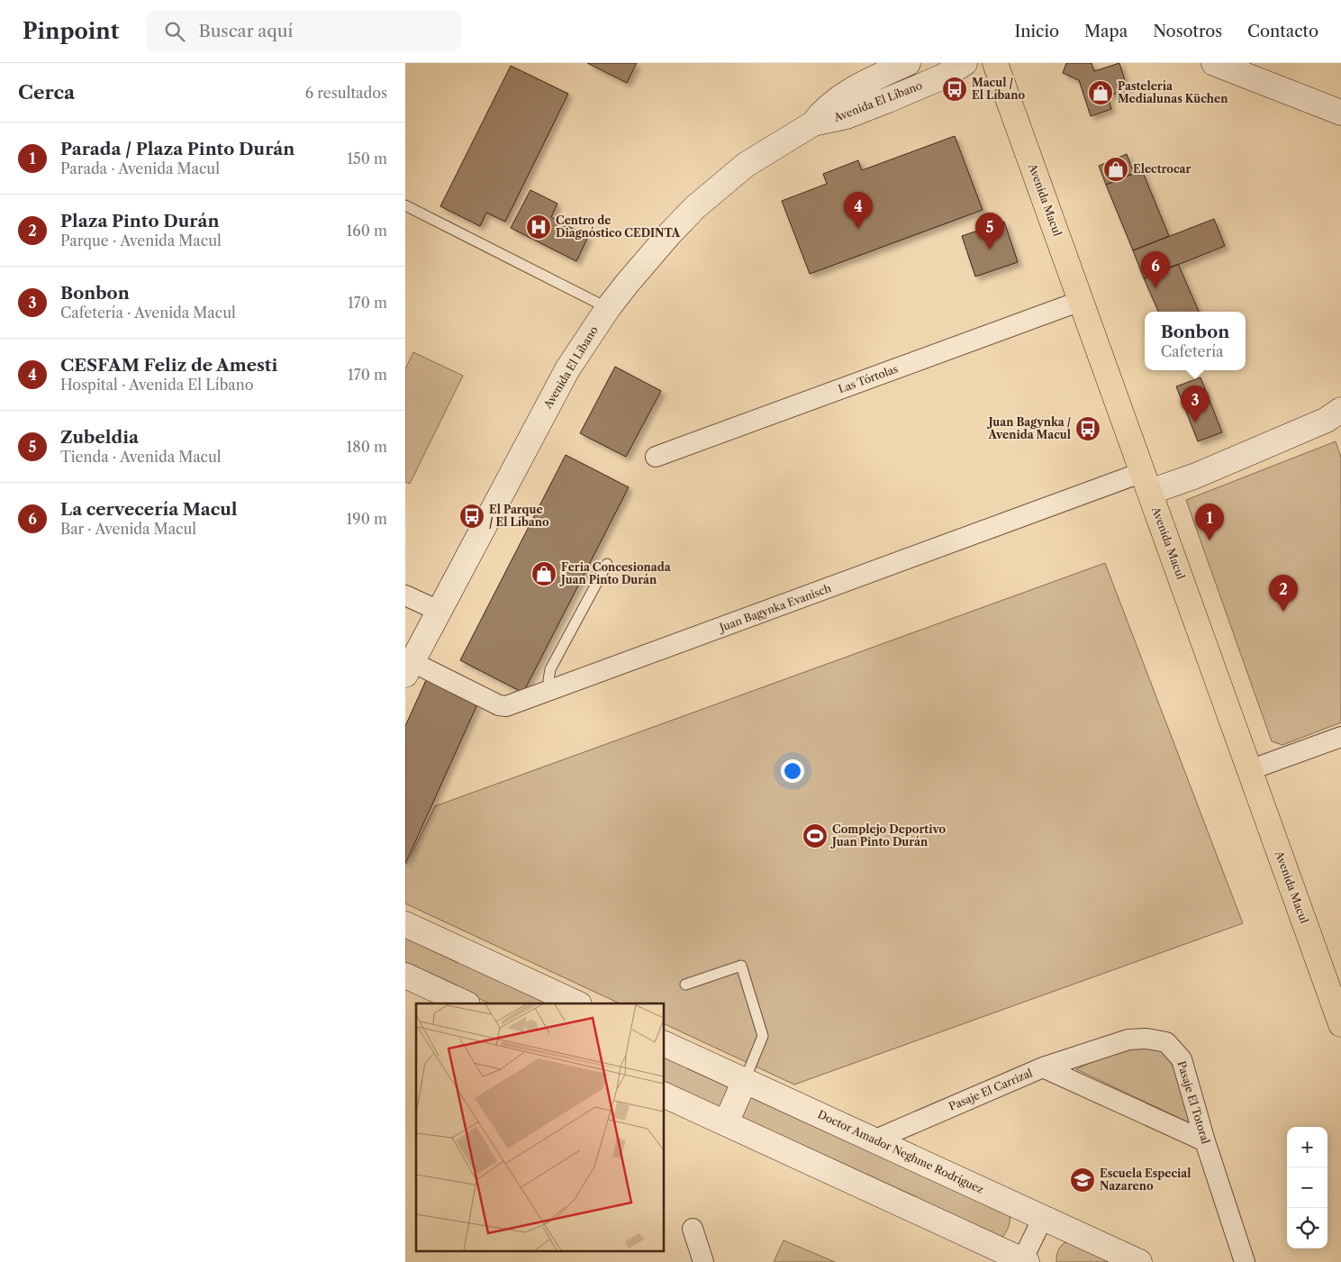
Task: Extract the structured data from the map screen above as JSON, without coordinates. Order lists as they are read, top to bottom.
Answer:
{
  "streets": {
    "main road": ["Avenida El Líbano", "Avenida Macul", "Doctor Amador Neghme Rodríguez"],
    "street": [
      "Las Tórtolas",
      "Juan Bagynka Evanisch",
      "Pasaje El Carrizal",
      "Pasaje El Totoral"
    ]
  },
  "crossings": [
    ["Avenida El Líbano", "Juan Bagynka Evanisch"],
    ["Avenida Macul", "Las Tórtolas"],
    ["Avenida Macul", "Juan Bagynka Evanisch"],
    ["Pasaje El Carrizal", "Pasaje El Totoral"],
    ["Pasaje El Carrizal", "Doctor Amador Neghme Rodríguez"]
  ],
  "places": {
    "bus stop": ["Macul / El Líbano", "Juan Bagynka / Avenida Macul", "El Parque / El Líbano"],
    "shop": ["Pastelería Medialunas Küchen", "Electrocar", "Feria Concesionada Juan Pinto Durán"],
    "hospital": ["Centro de Diagnóstico CEDINTA"],
    "sports": ["Complejo Deportivo Juan Pinto Durán"],
    "school or university": ["Escuela Especial Nazareno"]
  },
  "page": {
    "header": "Pinpoint",
    "search": "Buscar aquí",
    "nav": [
      "Inicio",
      "Mapa",
      "Nosotros",
      "Contacto"
    ],
    "heading": ["Cerca", "6 resultados"],
    "list": [
      {
        "mark": "1",
        "name": "Parada / Plaza Pinto Durán",
        "note": "Parada · Avenida Macul",
        "value": "150 m"
      },
      {
        "mark": "2",
        "name": "Plaza Pinto Durán",
        "note": "Parque · Avenida Macul",
        "value": "160 m"
      },
      {
        "mark": "3",
        "name": "Bonbon",
        "note": "Cafetería · Avenida Macul",
        "value": "170 m"
      },
      {
        "mark": "4",
        "name": "CESFAM Feliz de Amesti",
        "note": "Hospital · Avenida El Líbano",
        "value": "170 m"
      },
      {
        "mark": "5",
        "name": "Zubeldia",
        "note": "Tienda · Avenida Macul",
        "value": "180 m"
      },
      {
        "mark": "6",
        "name": "La cervecería Macul",
        "note": "Bar · Avenida Macul",
        "value": "190 m"
      }
    ],
    "pins": [
      "4",
      "5",
      "6",
      "3",
      "1",
      "2"
    ],
    "popup": ["Bonbon", "Cafetería"],
    "map_buttons": ["+", "−"]
  }
}
